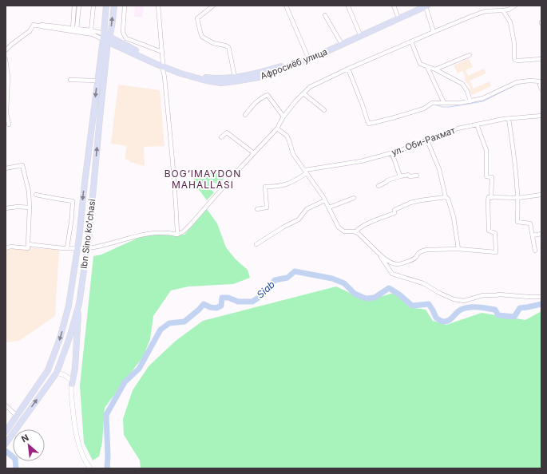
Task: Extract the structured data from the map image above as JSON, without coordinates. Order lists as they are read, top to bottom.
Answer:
{
  "streets": {
    "main road": ["Афросиёб улица", "Ibn Sino ko'chasi"],
    "street": ["ул. Оби-Рахмат"]
  },
  "crossings": [
    ["Афросиёб улица", "Ibn Sino ko'chasi"]
  ],
  "districts": ["BOG‘IMAYDON MAHALLASI"],
  "water": ["Siab"],
  "north": "top left"
}
